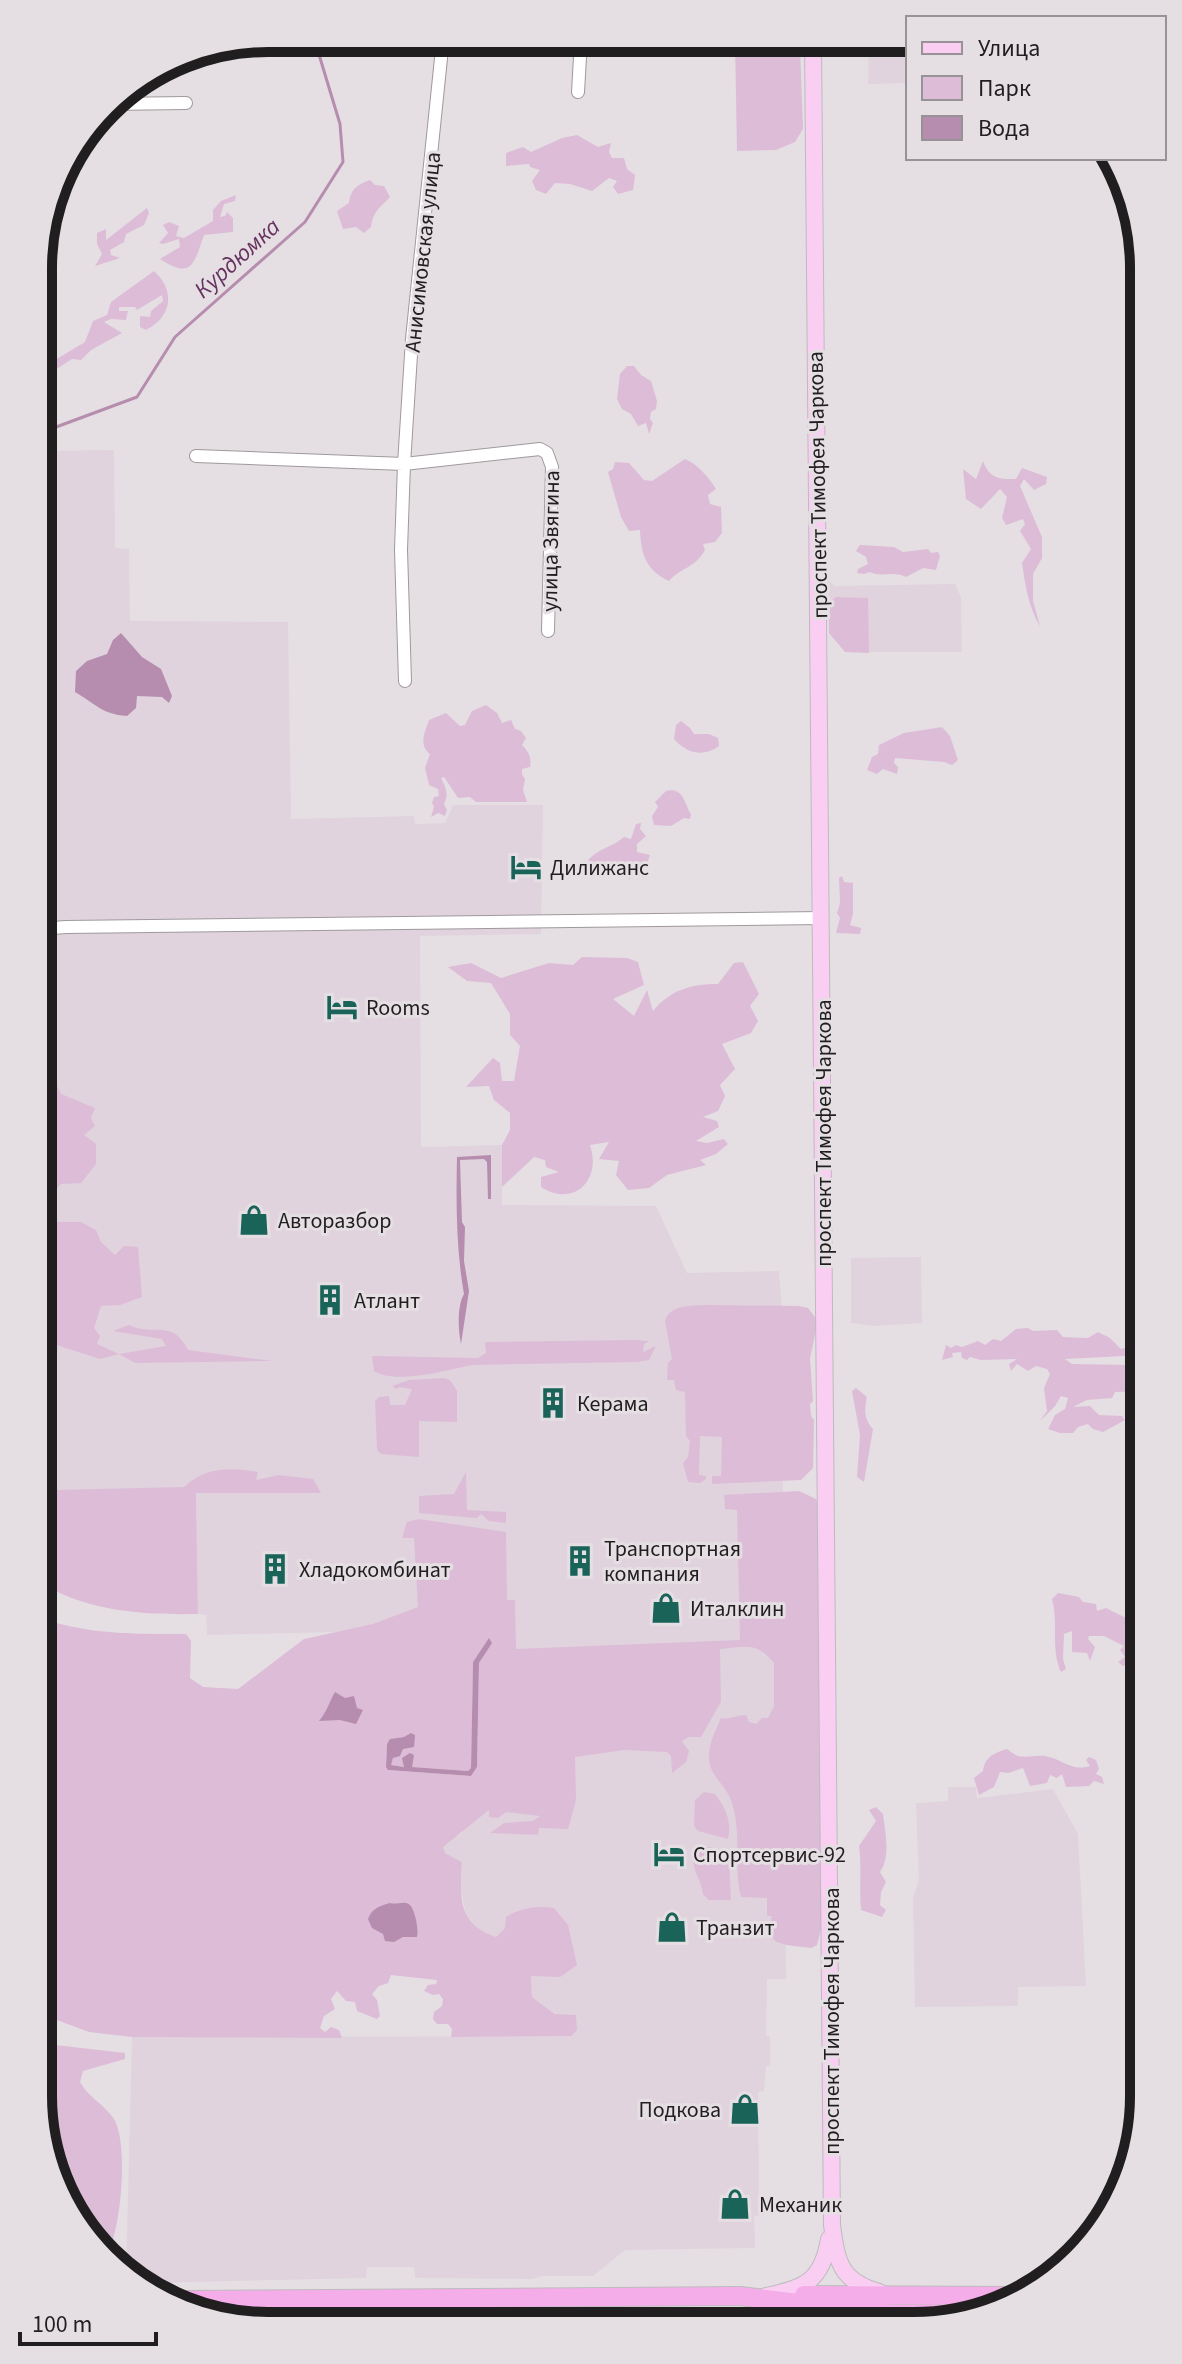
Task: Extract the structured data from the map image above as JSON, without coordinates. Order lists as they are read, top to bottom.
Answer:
{
  "streets": {
    "main road": ["проспект Тимофея Чаркова"],
    "street": ["Анисимовская улица", "улица Звягина"]
  },
  "crossings": [
    ["Анисимовская улица", "улица Звягина"]
  ],
  "water": ["Курдюмка"],
  "places": {
    "hotel": ["Дилижанс", "Rooms", "Спортсервис-92"],
    "shop": [
      "Авторазбор",
      "Италклин",
      "Транзит",
      "Подкова",
      "Механик"
    ],
    "building": [
      "Атлант",
      "Керама",
      "Транспортная компания",
      "Хладокомбинат"
    ]
  },
  "legend": ["Улица", "Парк", "Вода"],
  "scale_bar": "100 m"
}
